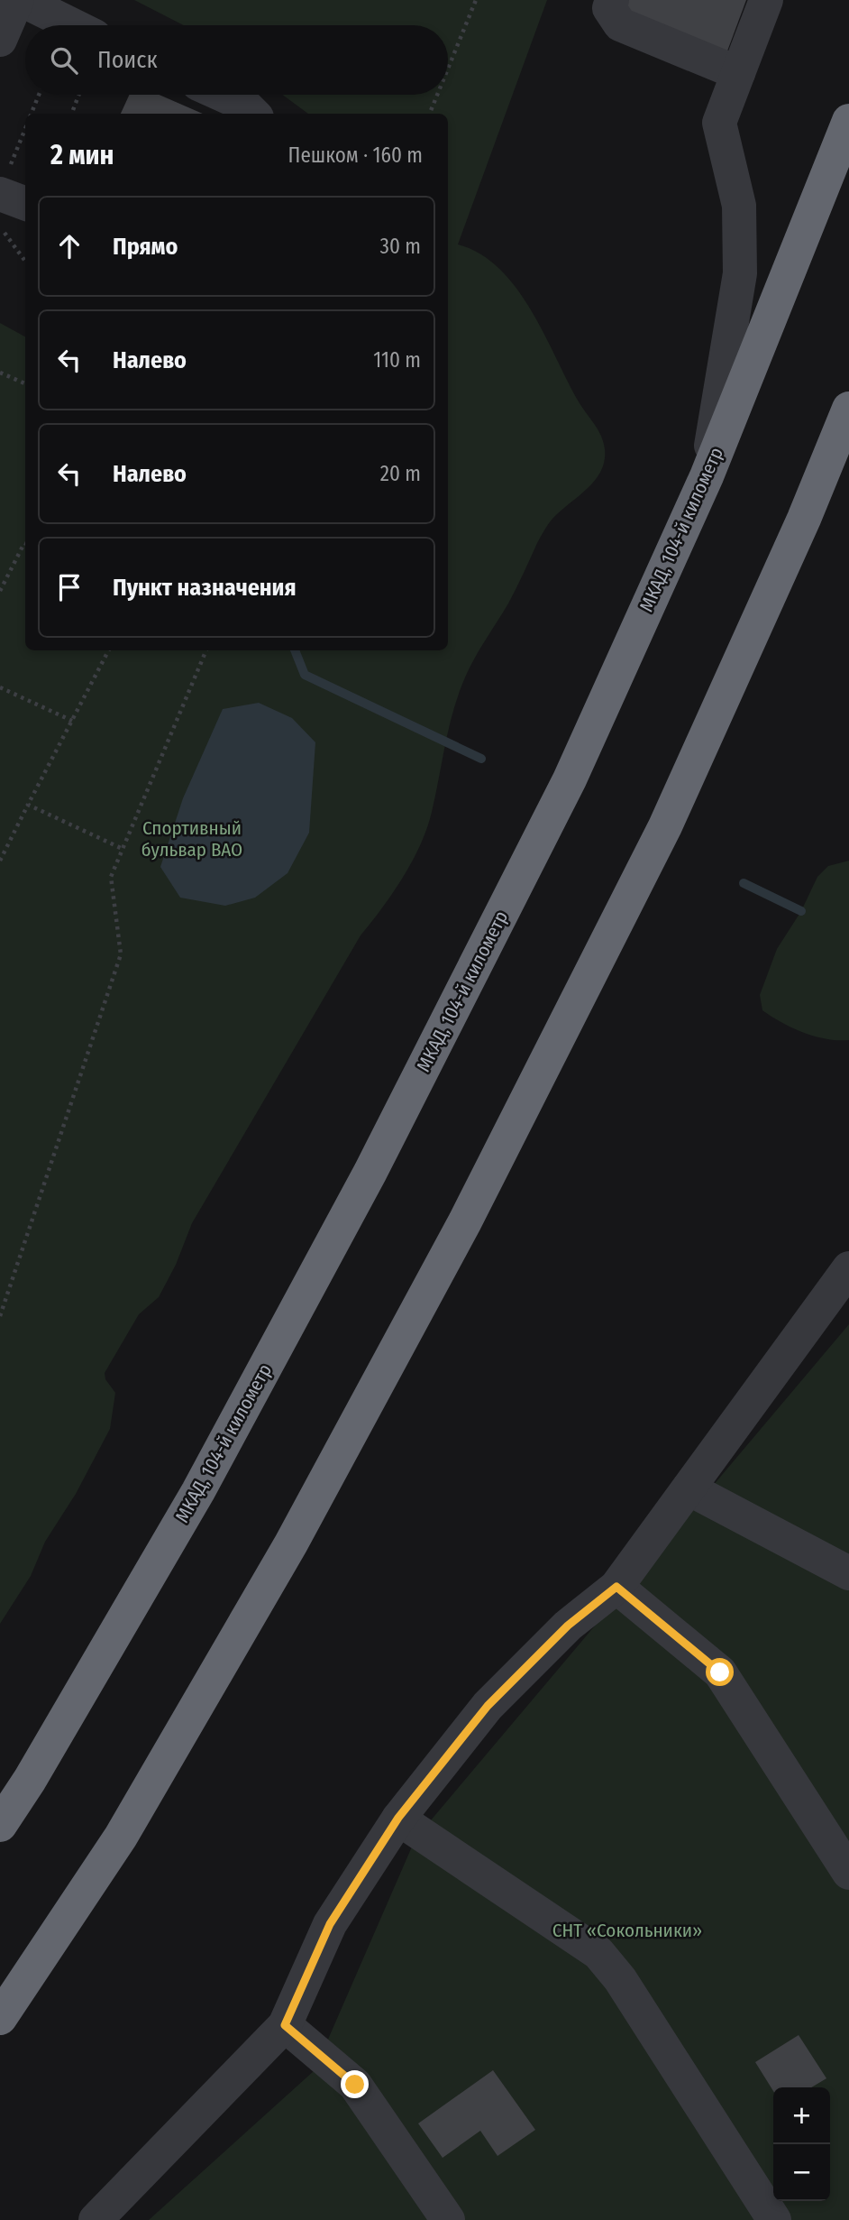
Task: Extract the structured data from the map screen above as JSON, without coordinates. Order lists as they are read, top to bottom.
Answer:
{
  "streets": {
    "highway": ["МКАД, 104-й километр"]
  },
  "parks": ["Спортивный бульвар ВАО", "СНТ «Сокольники»"],
  "page": {
    "search": "Поиск",
    "heading": ["2 мин", "Пешком · 160 m"],
    "list": [
      ["Прямо", "30 m"],
      ["Налево", "110 m"],
      ["Налево", "20 m"],
      "Пункт назначения"
    ],
    "map_buttons": ["+", "−"]
  }
}
